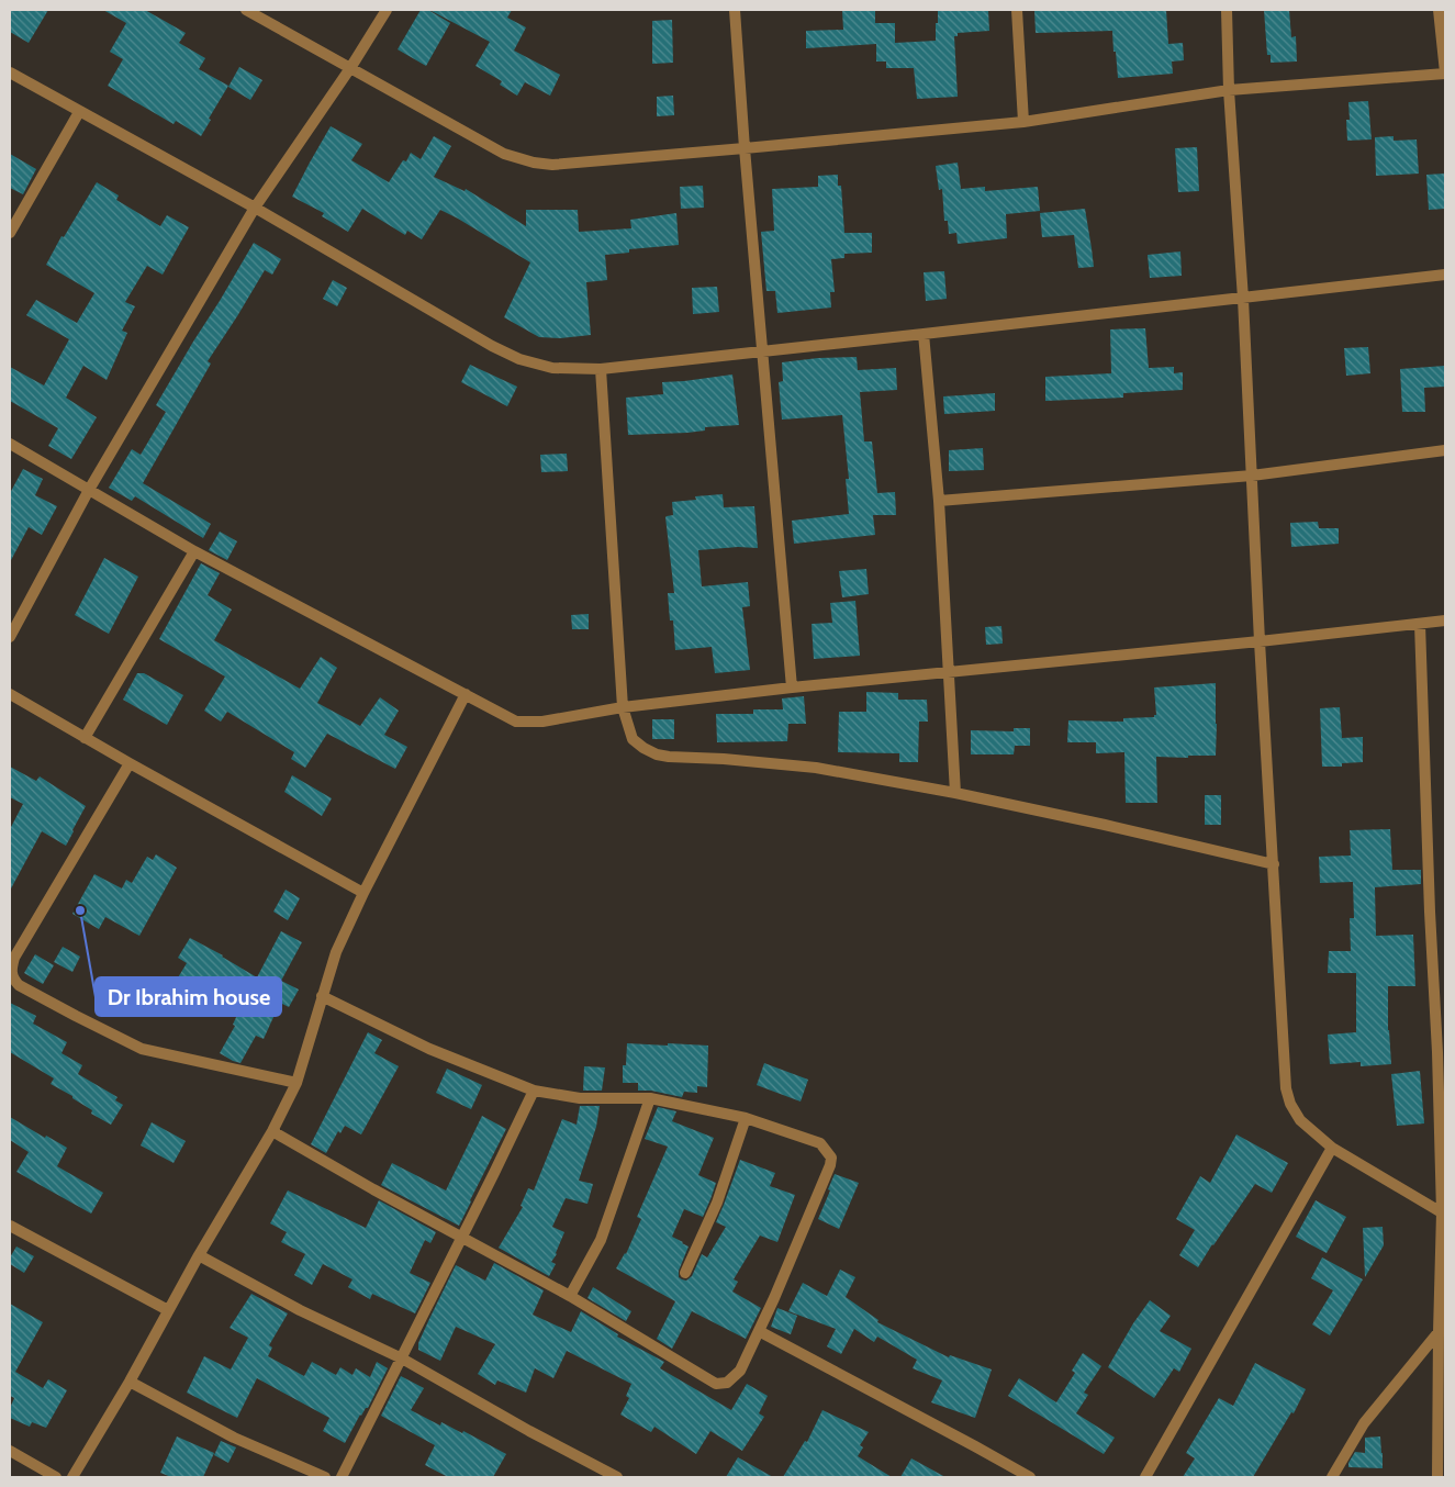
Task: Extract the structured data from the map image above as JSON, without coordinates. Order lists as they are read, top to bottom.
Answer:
{
  "places": ["Dr Ibrahim house"]
}
